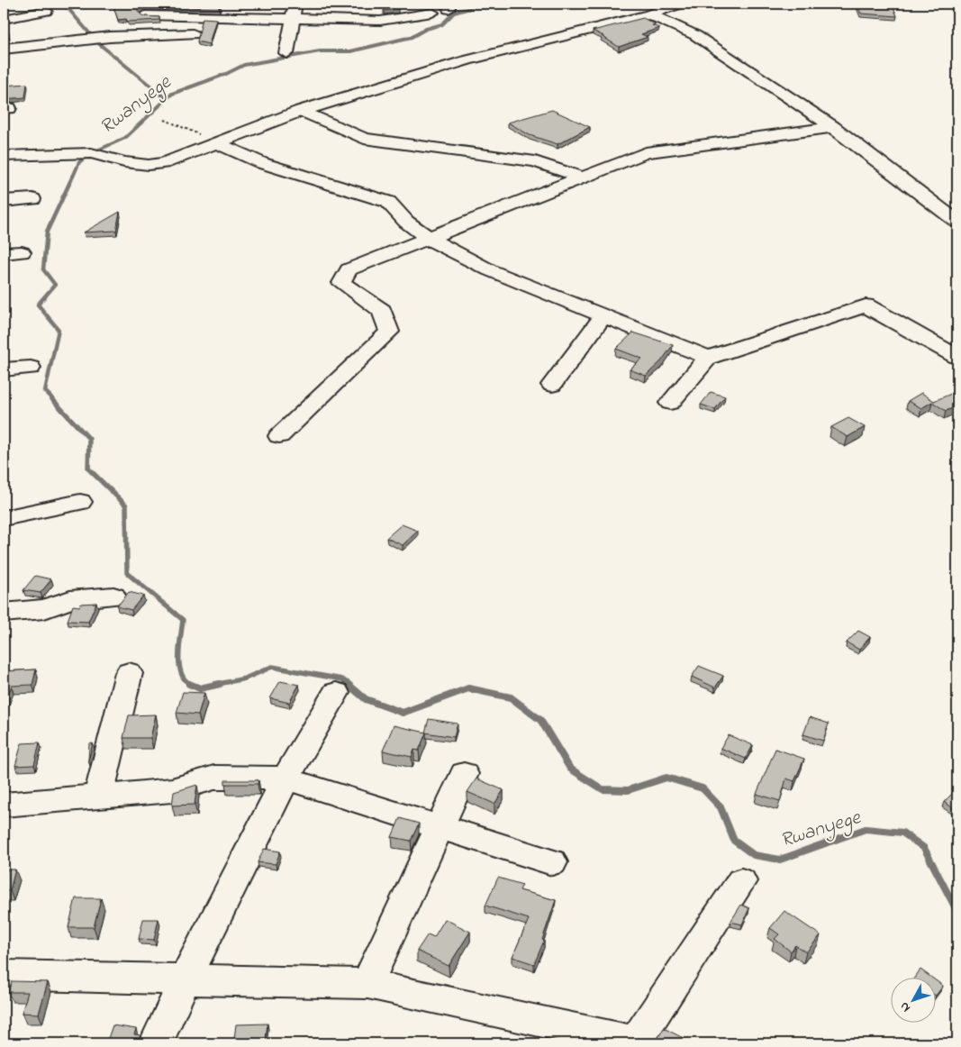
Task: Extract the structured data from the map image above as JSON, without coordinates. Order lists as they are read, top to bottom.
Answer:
{
  "water": ["Rwanyege"],
  "north": "bottom left"
}
